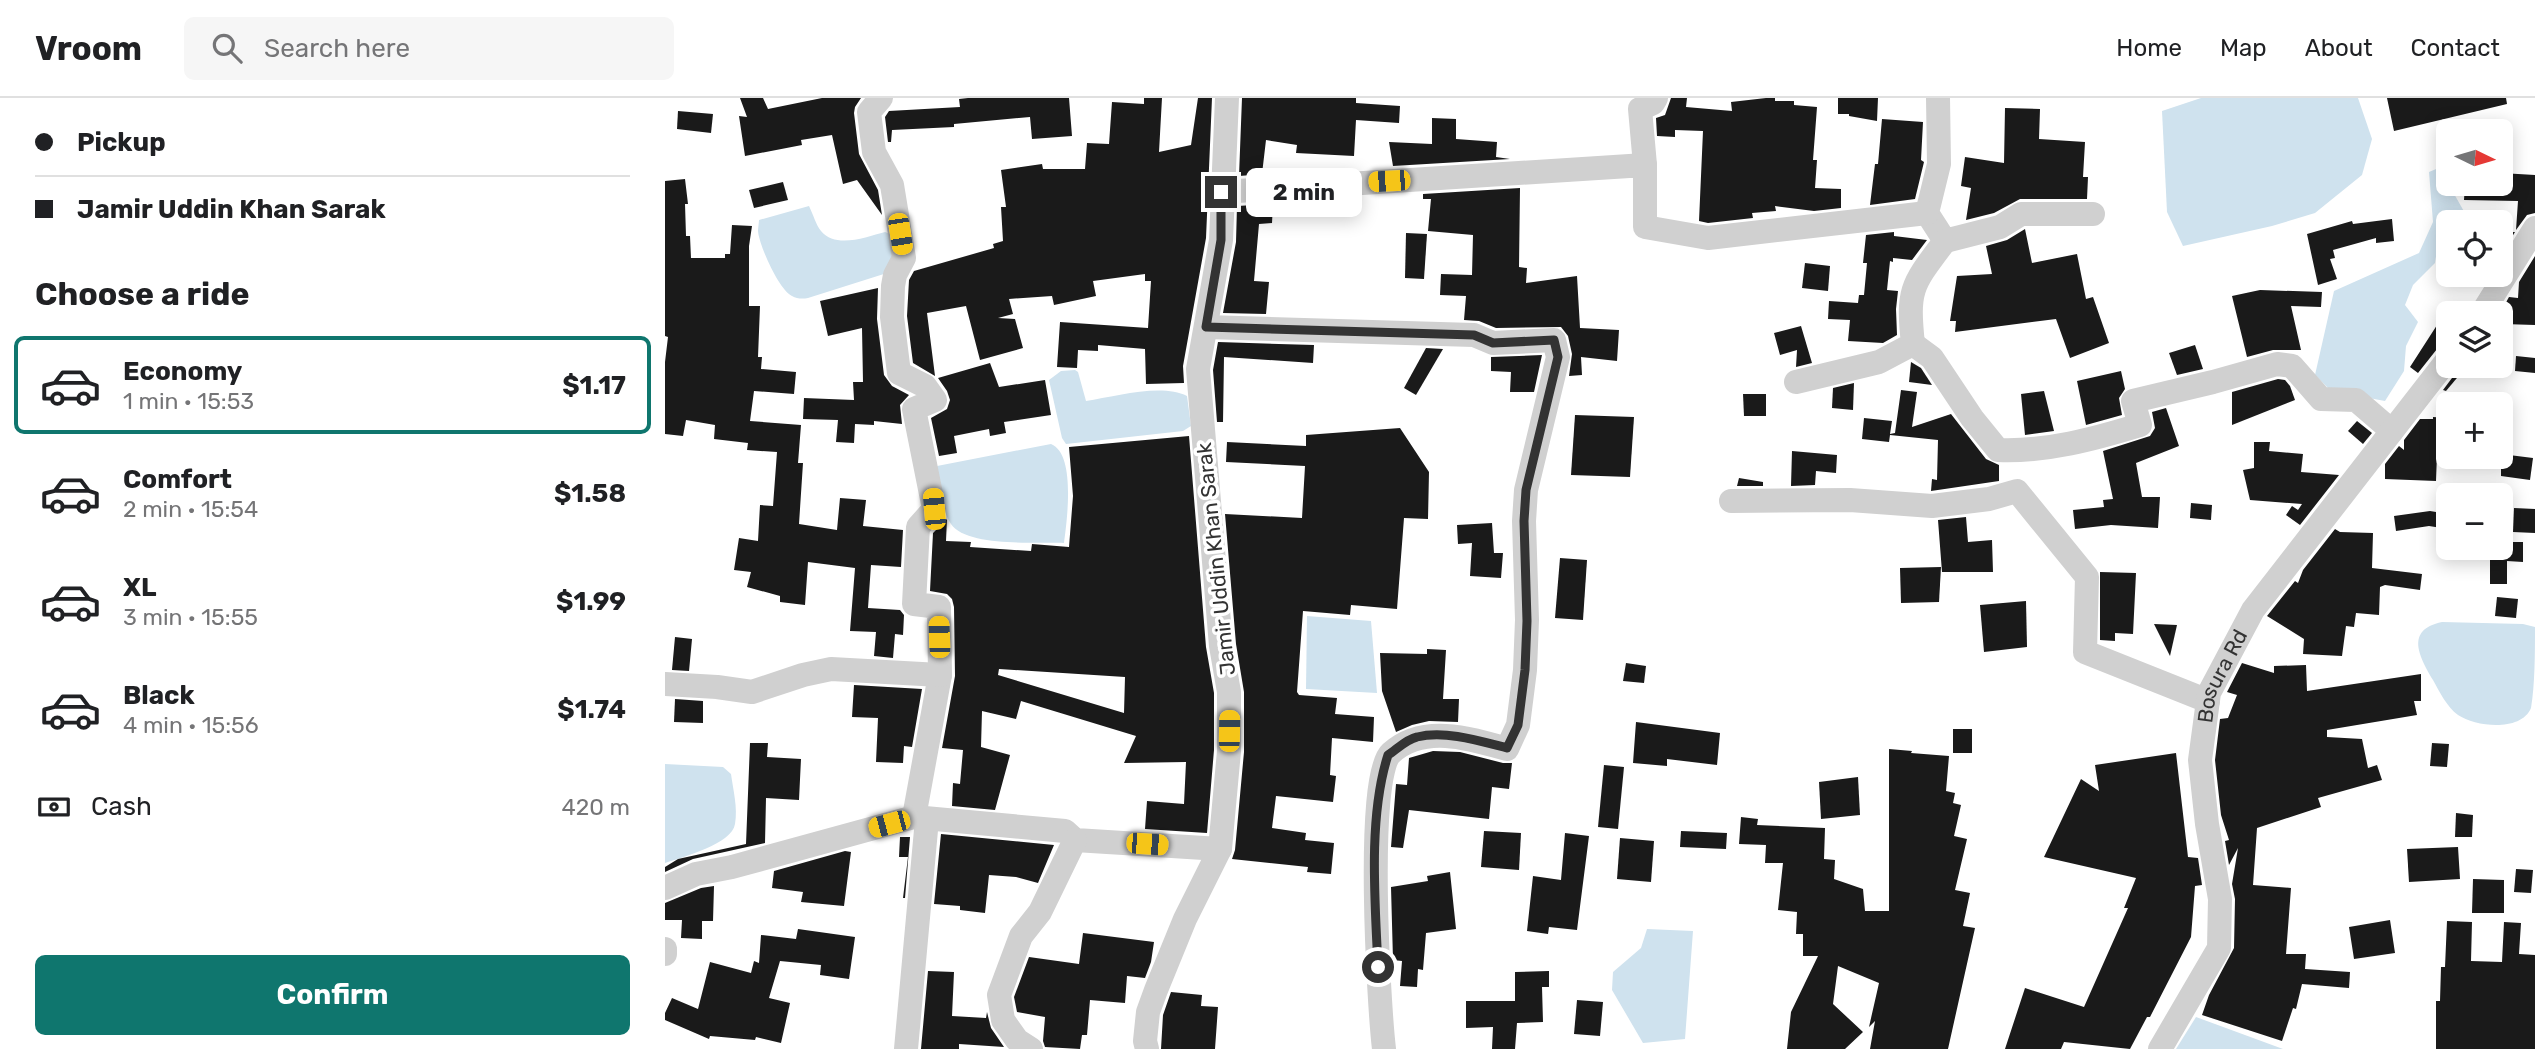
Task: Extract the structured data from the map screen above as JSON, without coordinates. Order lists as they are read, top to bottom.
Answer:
{
  "streets": {
    "street": ["Jamir Uddin Khan Sarak", "Bosura Rd"]
  },
  "north": "right",
  "page": {
    "header": "Vroom",
    "search": "Search here",
    "nav": [
      "Home",
      "Map",
      "About",
      "Contact"
    ],
    "banner": ["Pickup", "Jamir Uddin Khan Sarak"],
    "map_buttons": ["+", "−"],
    "bubble": "2 min",
    "heading": "Choose a ride",
    "list": [
      {
        "name": "Economy",
        "note": "1 min · 15:53",
        "value": "$1.17"
      },
      {
        "name": "Comfort",
        "note": "2 min · 15:54",
        "value": "$1.58"
      },
      {
        "name": "XL",
        "note": "3 min · 15:55",
        "value": "$1.99"
      },
      {
        "name": "Black",
        "note": "4 min · 15:56",
        "value": "$1.74"
      }
    ],
    "pay": ["Cash", "420 m"],
    "buttons": "Confirm"
  }
}
